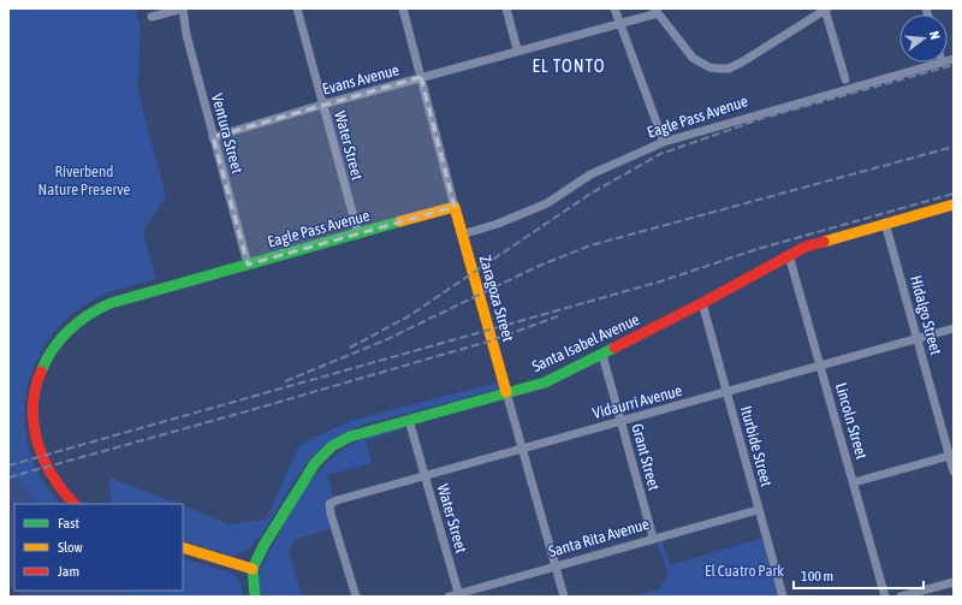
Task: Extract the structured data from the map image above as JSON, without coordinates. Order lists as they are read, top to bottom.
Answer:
{
  "streets": {
    "street": [
      "Evans Avenue",
      "Eagle Pass Avenue",
      "Ventura Street",
      "Water Street",
      "Zaragoza Street",
      "Hidalgo Street",
      "Santa Isabel Avenue",
      "Vidaurri Avenue",
      "Lincoln Street",
      "Iturbide Street",
      "Grant Street",
      "Santa Rita Avenue"
    ]
  },
  "crossings": [
    ["Evans Avenue", "Ventura Street"],
    ["Evans Avenue", "Water Street"],
    ["Evans Avenue", "Zaragoza Street"],
    ["Eagle Pass Avenue", "Ventura Street"],
    ["Eagle Pass Avenue", "Water Street"],
    ["Eagle Pass Avenue", "Zaragoza Street"],
    ["Water Street", "Santa Isabel Avenue"],
    ["Water Street", "Vidaurri Avenue"],
    ["Water Street", "Santa Rita Avenue"],
    ["Zaragoza Street", "Santa Isabel Avenue"],
    ["Zaragoza Street", "Vidaurri Avenue"],
    ["Zaragoza Street", "Santa Rita Avenue"],
    ["Hidalgo Street", "Santa Isabel Avenue"],
    ["Hidalgo Street", "Vidaurri Avenue"],
    ["Santa Isabel Avenue", "Lincoln Street"],
    ["Santa Isabel Avenue", "Iturbide Street"],
    ["Santa Isabel Avenue", "Grant Street"],
    ["Vidaurri Avenue", "Lincoln Street"],
    ["Vidaurri Avenue", "Iturbide Street"],
    ["Vidaurri Avenue", "Grant Street"],
    ["Iturbide Street", "Santa Rita Avenue"],
    ["Grant Street", "Santa Rita Avenue"]
  ],
  "districts": ["EL TONTO"],
  "parks": ["Riverbend Nature Preserve", "El Cuatro Park"],
  "legend": ["Fast", "Slow", "Jam"],
  "scale_bar": "100 m",
  "north": "right"
}
